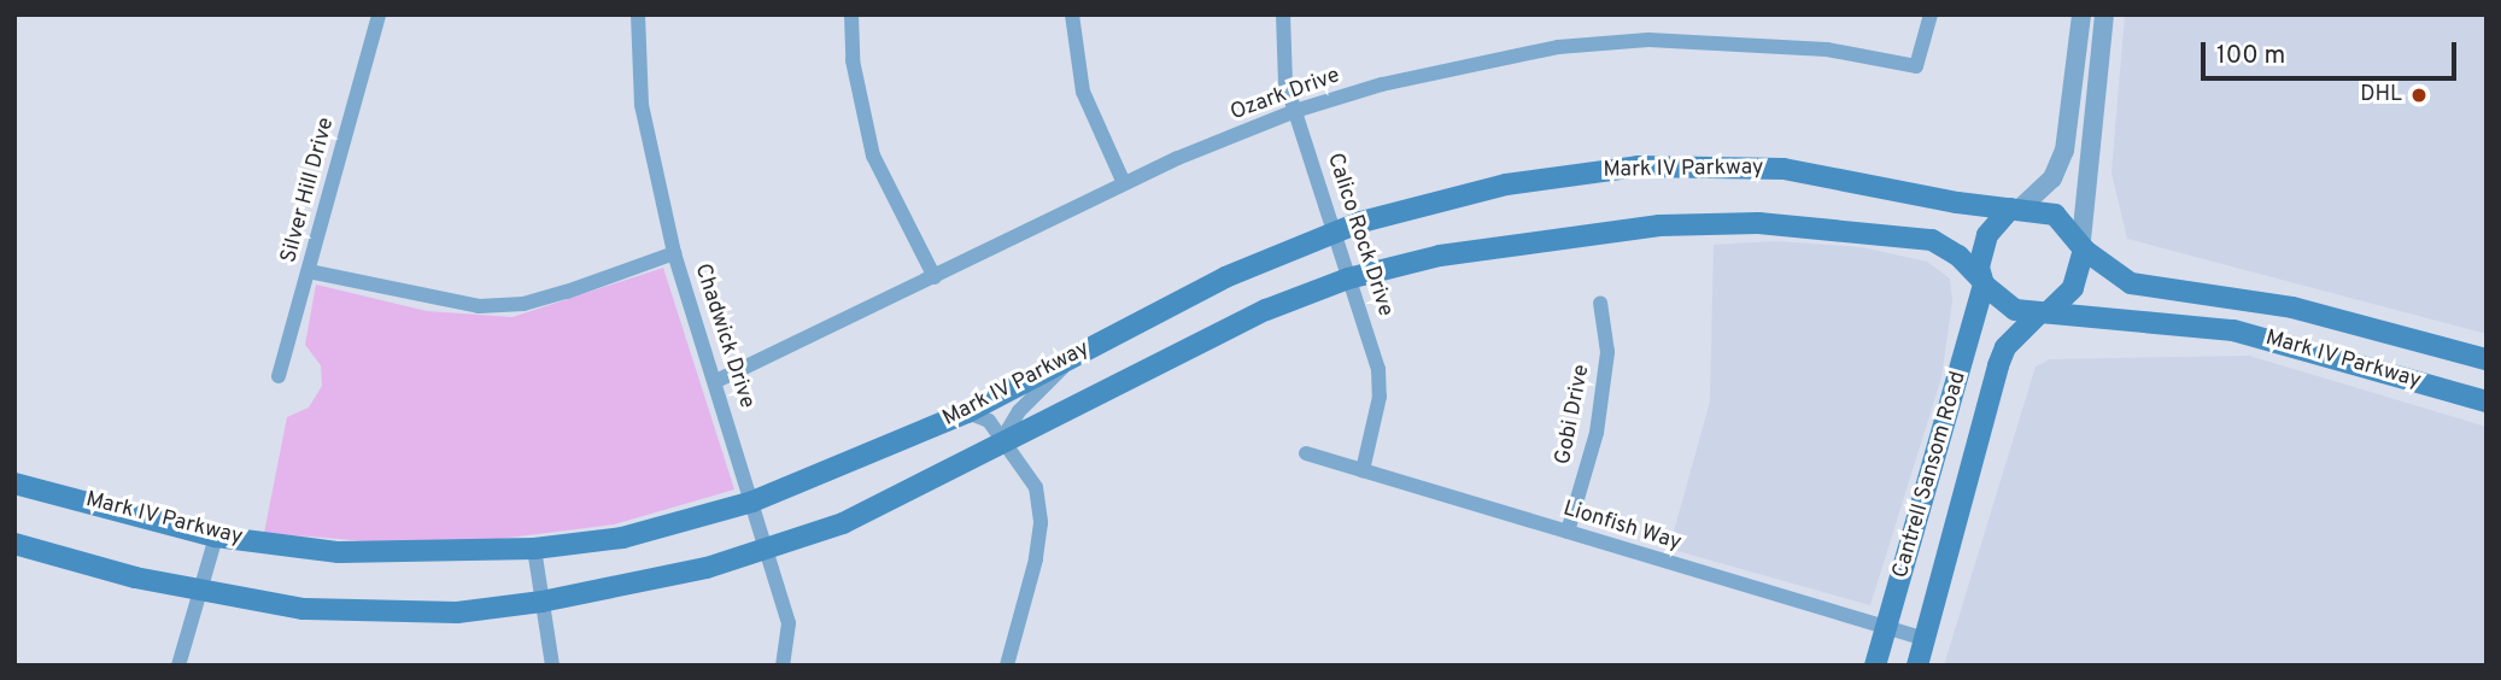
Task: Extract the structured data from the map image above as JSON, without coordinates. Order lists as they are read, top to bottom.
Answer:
{
  "streets": {
    "main road": ["Mark IV Parkway", "Cantrell Sansom Road"],
    "street": [
      "Ozark Drive",
      "Silver Hill Drive",
      "Calico Rock Drive",
      "Chadwick Drive",
      "Gobi Drive",
      "Lionfish Way"
    ]
  },
  "crossings": [
    ["Ozark Drive", "Calico Rock Drive"],
    ["Ozark Drive", "Chadwick Drive"],
    ["Mark IV Parkway", "Calico Rock Drive"],
    ["Mark IV Parkway", "Chadwick Drive"],
    ["Mark IV Parkway", "Cantrell Sansom Road"],
    ["Calico Rock Drive", "Lionfish Way"],
    ["Gobi Drive", "Lionfish Way"],
    ["Cantrell Sansom Road", "Lionfish Way"]
  ],
  "places": ["DHL"],
  "scale_bar": "100 m"
}
